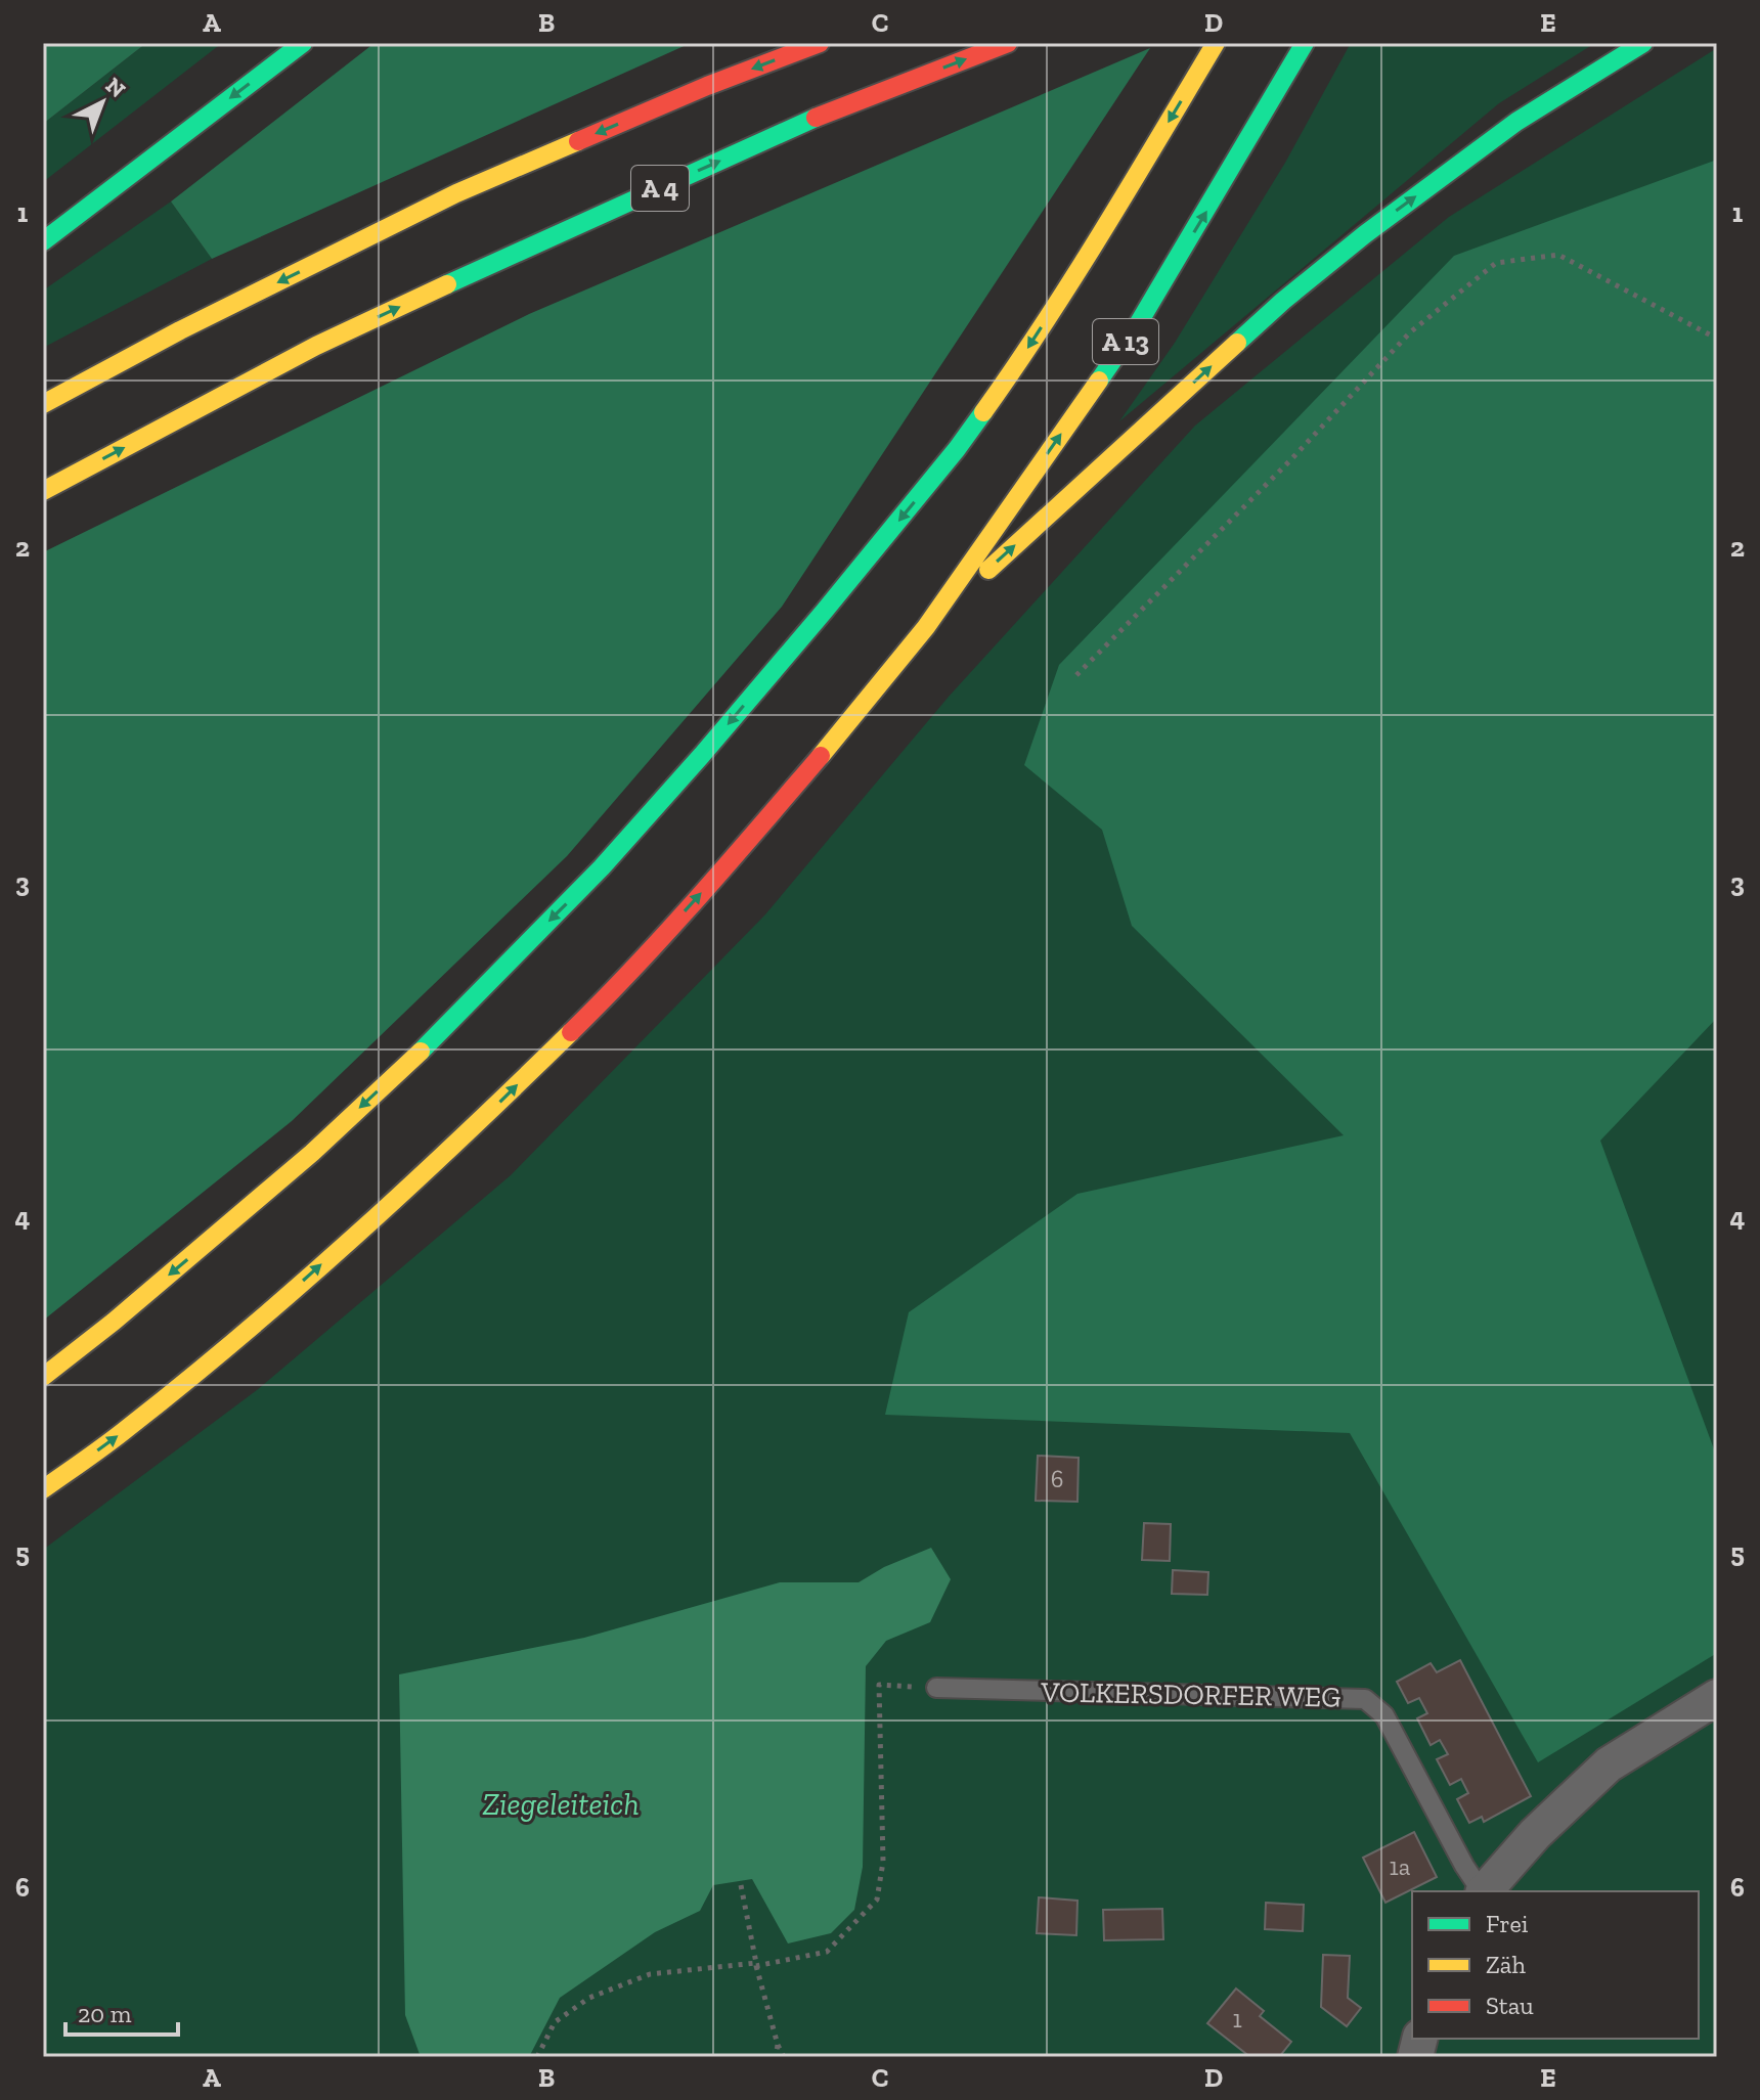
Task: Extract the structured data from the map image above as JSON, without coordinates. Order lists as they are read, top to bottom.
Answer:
{
  "streets": {
    "highway": ["A 4", "A 13"],
    "street": ["VOLKERSDORFER WEG"]
  },
  "water": ["Ziegeleiteich"],
  "house_numbers": ["6", "1a", "1"],
  "legend": ["Frei", "Zäh", "Stau"],
  "scale_bar": "20 m",
  "north": "top right",
  "grid": {
    "columns": [
      "A",
      "B",
      "C",
      "D",
      "E"
    ],
    "rows": [
      "1",
      "2",
      "3",
      "4",
      "5",
      "6"
    ]
  }
}
